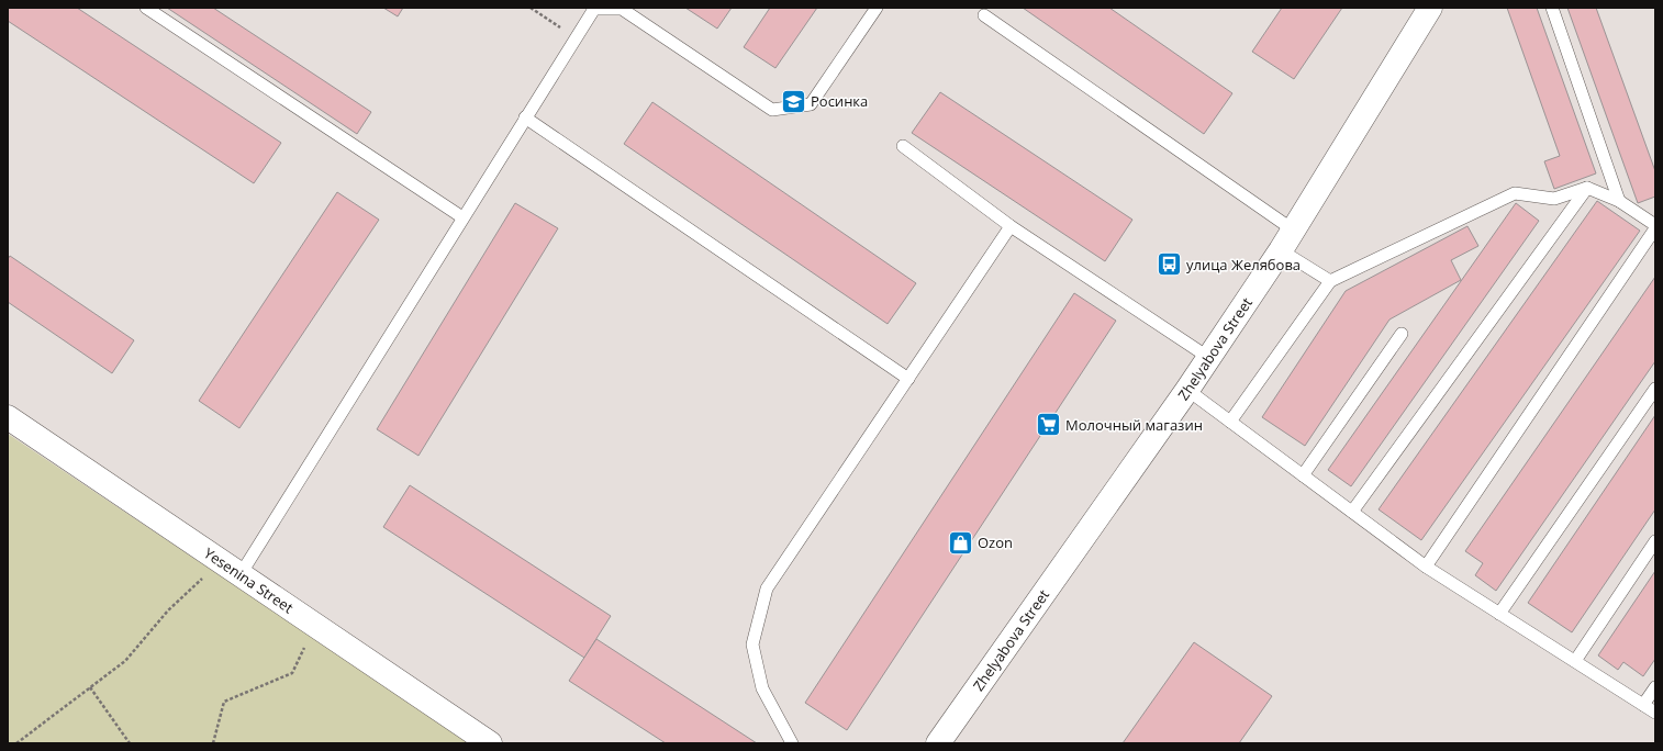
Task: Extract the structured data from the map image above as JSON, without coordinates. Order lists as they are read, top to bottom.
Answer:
{
  "streets": {
    "street": ["Zhelyabova Street", "Yesenina Street"]
  },
  "places": {
    "school or university": ["Росинка"],
    "bus stop": ["улица Желябова"],
    "supermarket": ["Молочный магазин"],
    "shop": ["Ozon"]
  }
}
